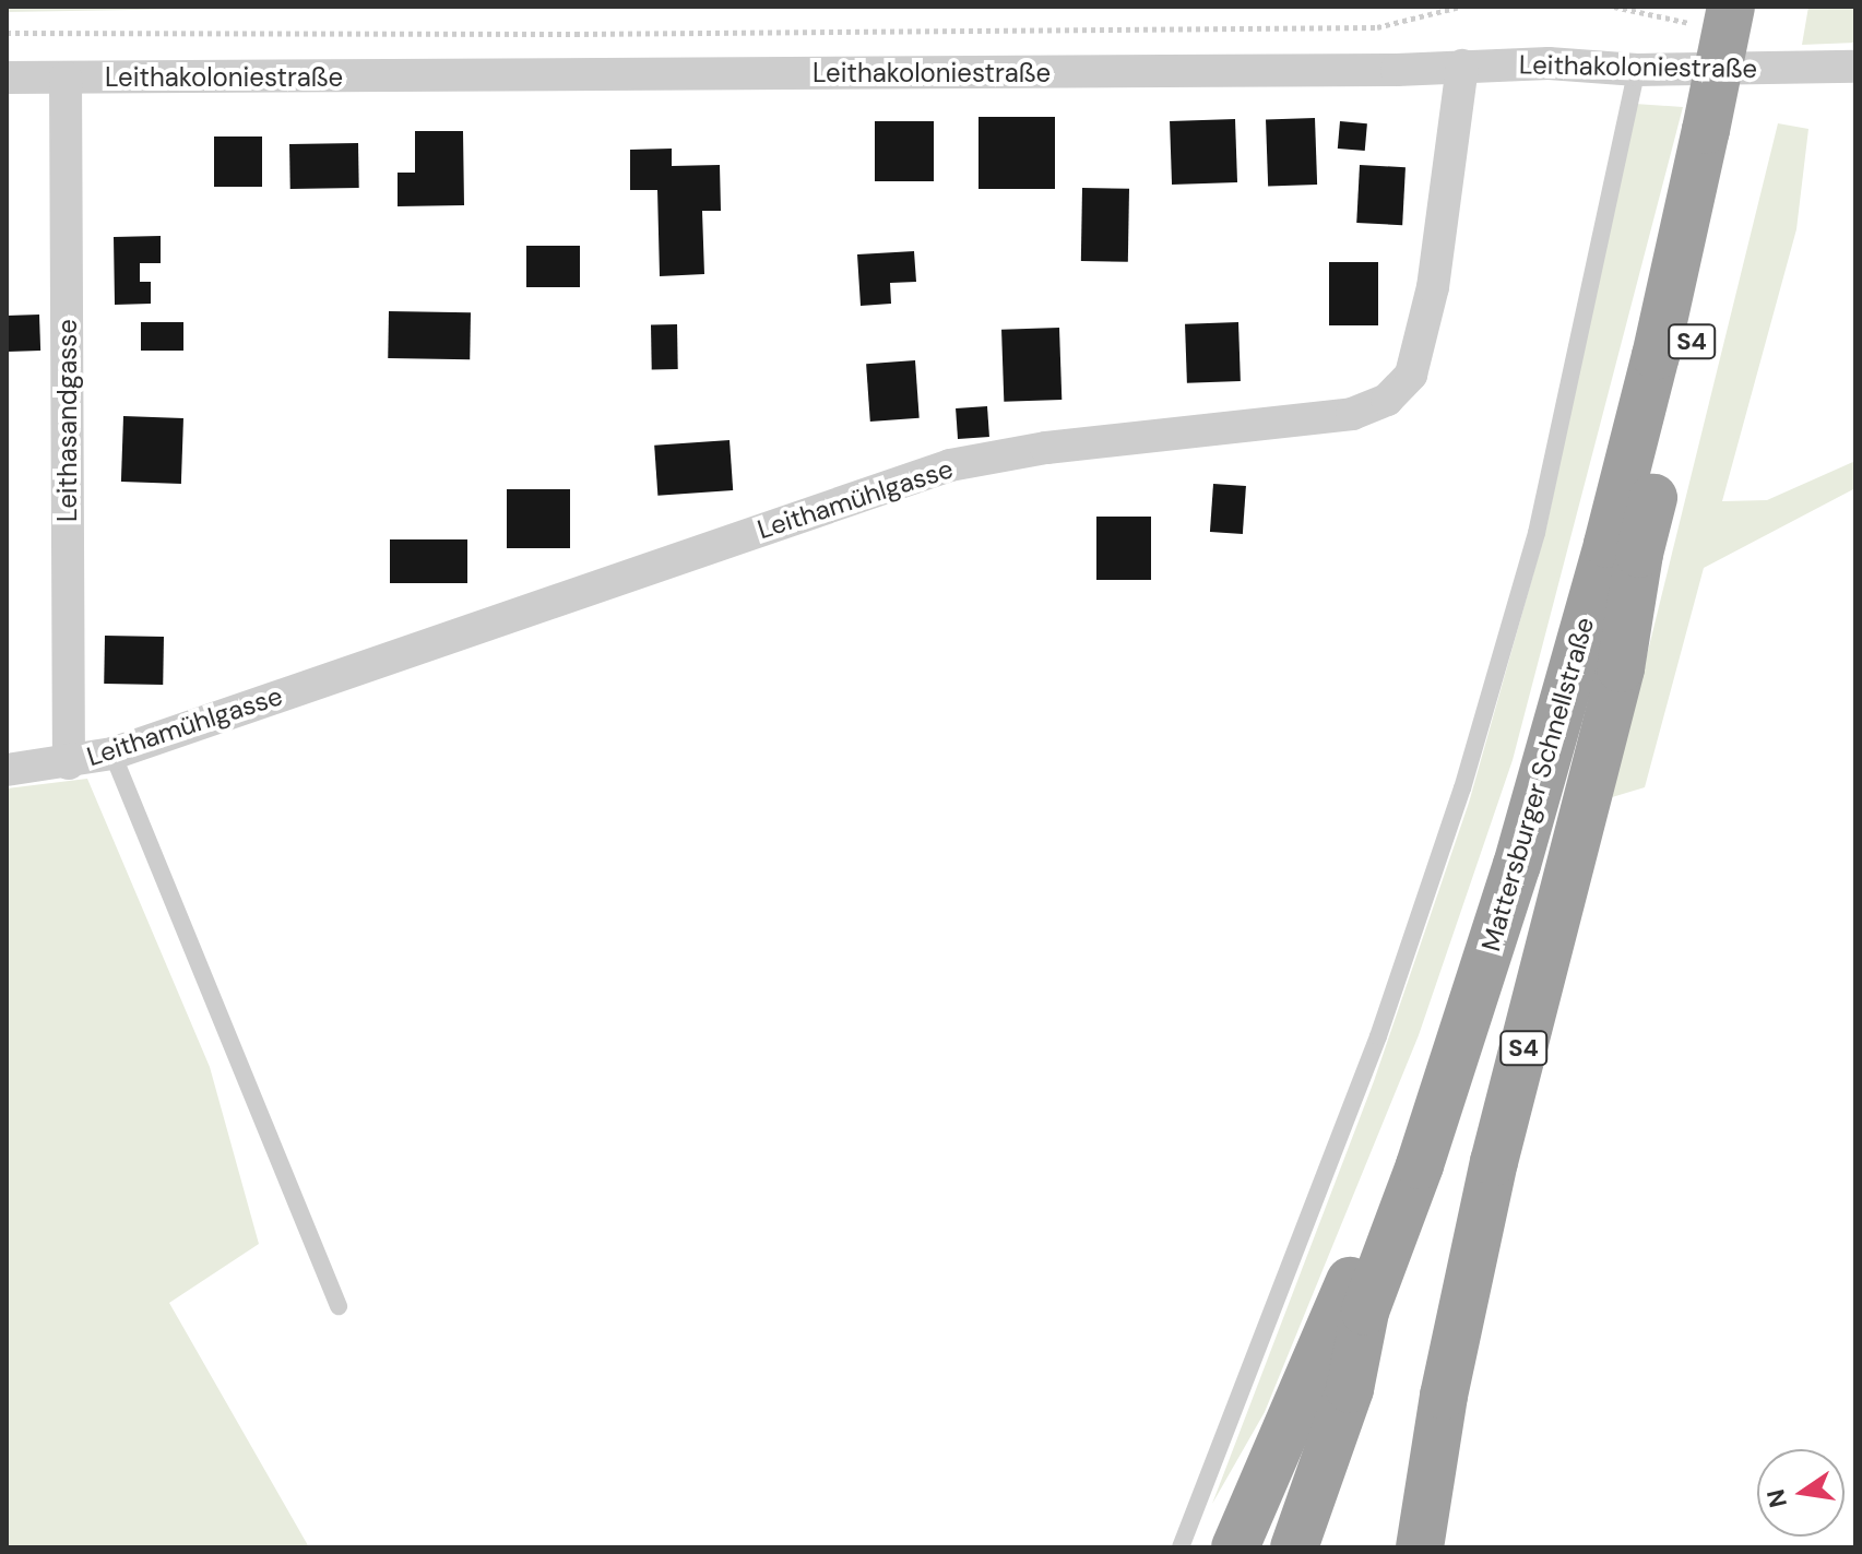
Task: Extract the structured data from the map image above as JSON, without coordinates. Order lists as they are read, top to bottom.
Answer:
{
  "streets": {
    "highway": ["S4", "Mattersburger Schnellstraße"],
    "street": ["Leithakoloniestraße", "Leithasandgasse", "Leithamühlgasse"]
  },
  "crossings": [
    ["Leithakoloniestraße", "Leithasandgasse"],
    ["Leithakoloniestraße", "Leithamühlgasse"],
    ["Leithasandgasse", "Leithamühlgasse"]
  ],
  "north": "left"
}
